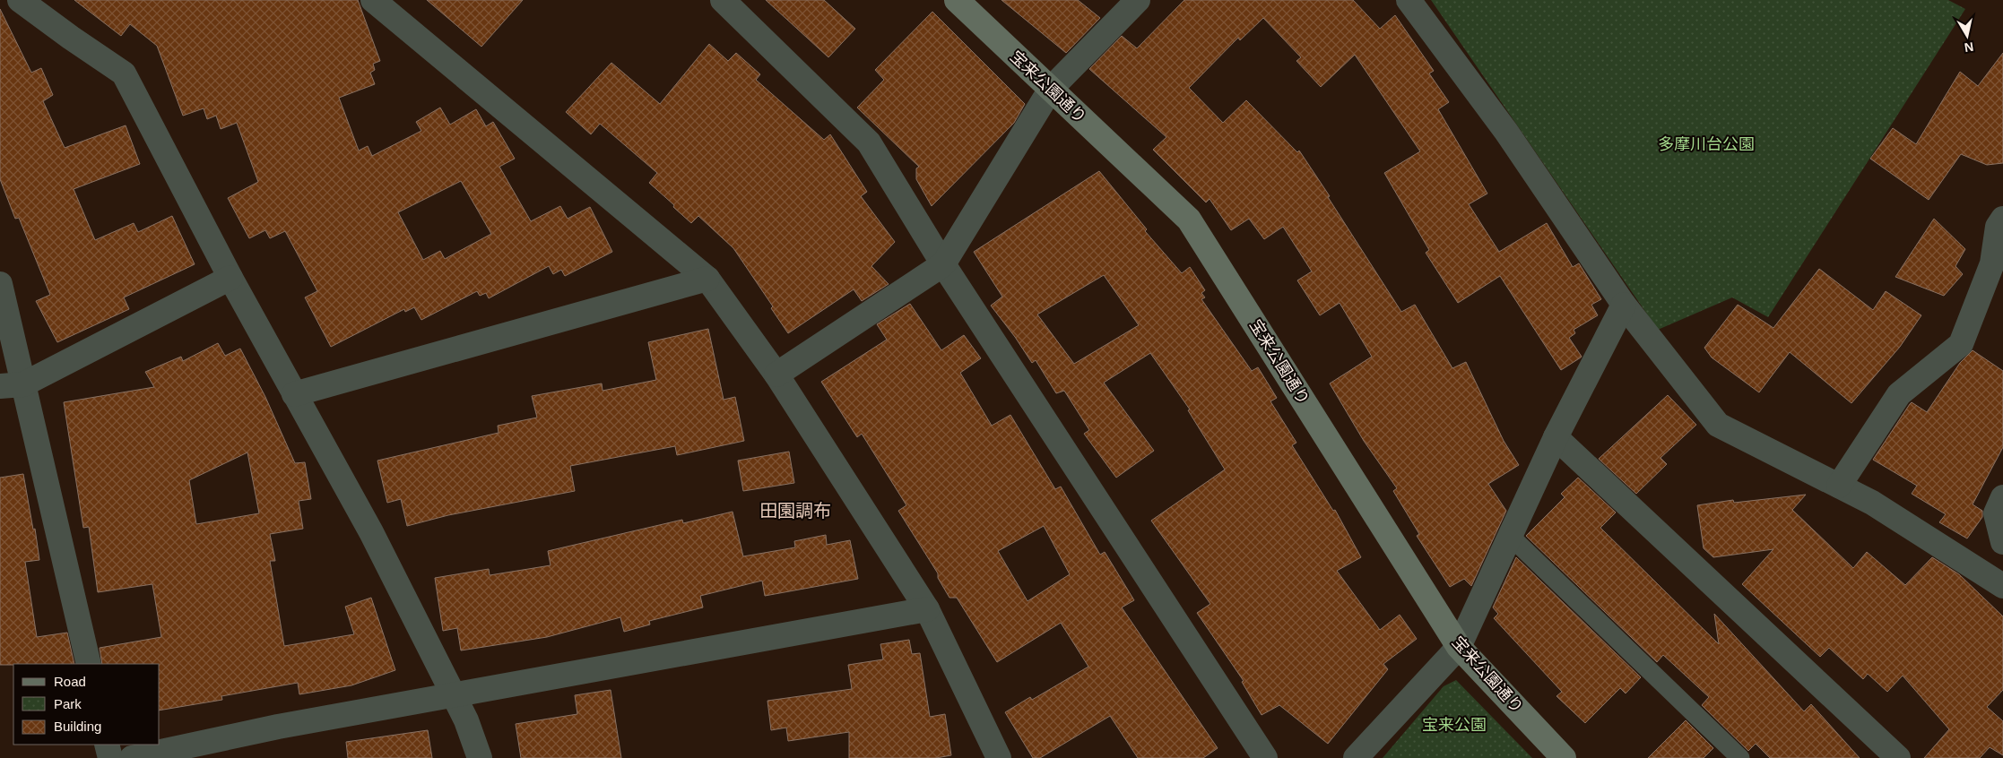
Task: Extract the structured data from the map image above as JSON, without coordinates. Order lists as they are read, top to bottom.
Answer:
{
  "streets": {
    "street": ["宝来公園通り"]
  },
  "districts": ["田園調布"],
  "parks": ["多摩川台公園", "宝来公園"],
  "legend": ["Road", "Park", "Building"],
  "north": "bottom"
}
